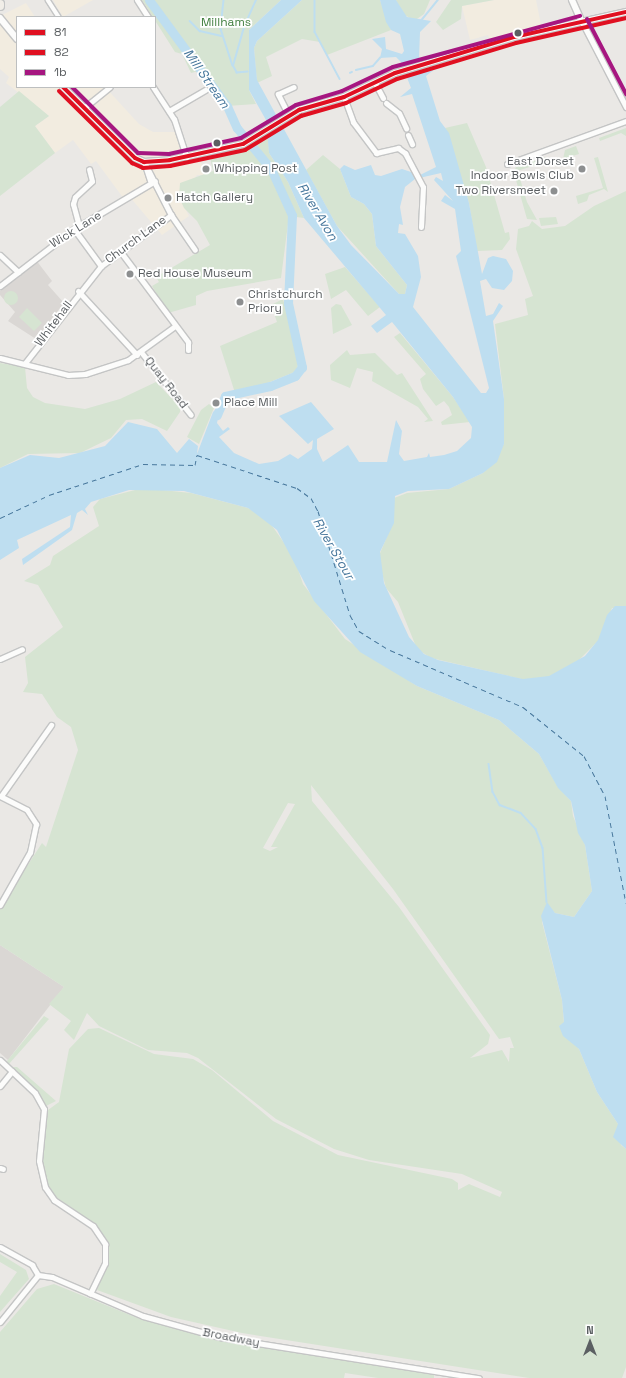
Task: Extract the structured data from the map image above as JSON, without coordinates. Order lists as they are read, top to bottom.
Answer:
{
  "streets": {
    "street": [
      "Wick Lane",
      "Church Lane",
      "Whitehall",
      "Quay Road",
      "Broadway"
    ]
  },
  "crossings": [
    ["Church Lane", "Whitehall"]
  ],
  "water": ["Mill Stream", "River Avon", "River Stour"],
  "parks": ["Millhams"],
  "places": [
    "Whipping Post",
    "East Dorset Indoor Bowls Club",
    "Two Riversmeet",
    "Hatch Gallery",
    "Red House Museum",
    "Christchurch Priory",
    "Place Mill"
  ],
  "lines": ["transit line 81", "transit line 1b", "transit line 82"],
  "legend": ["81", "82", "1b"],
  "north": "top"
}
